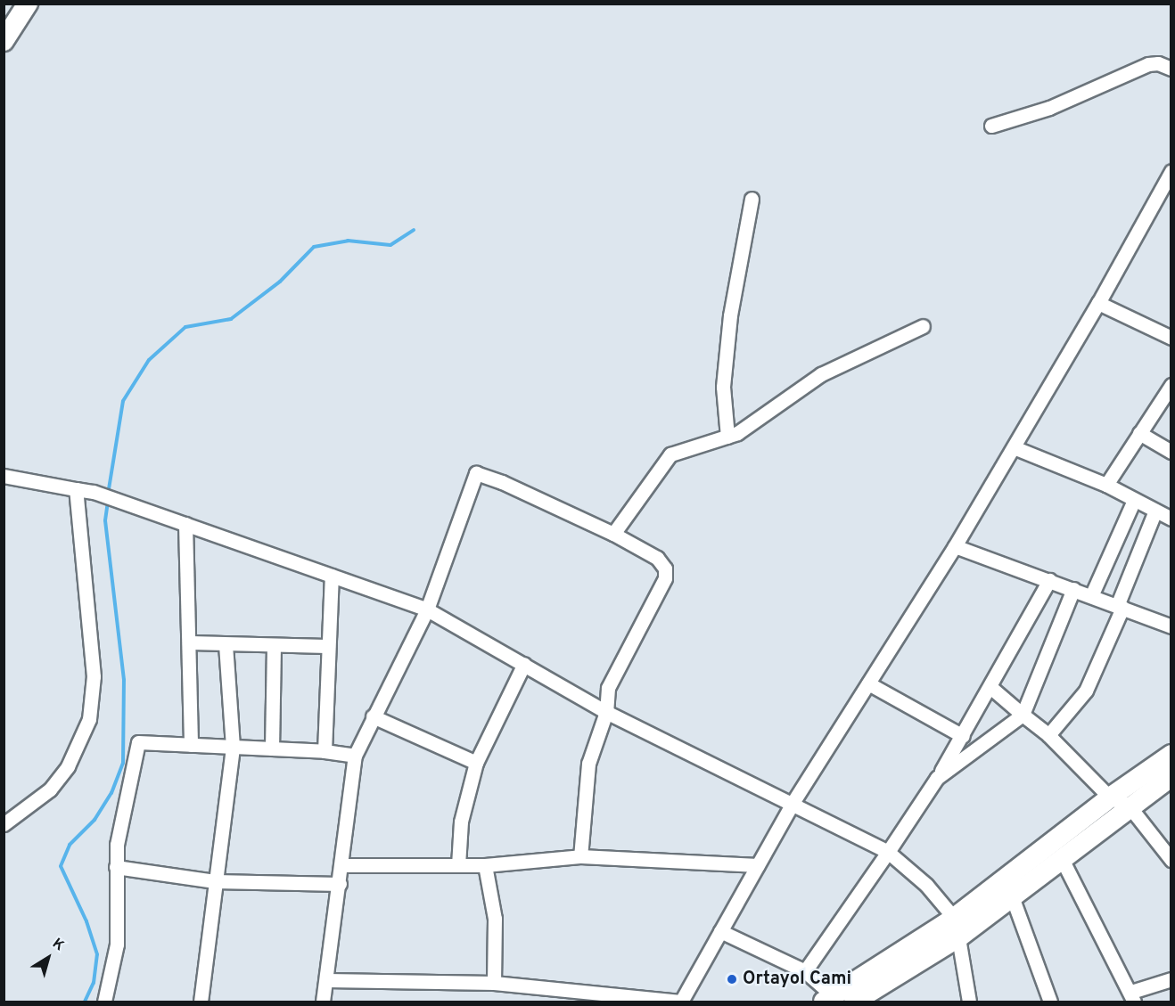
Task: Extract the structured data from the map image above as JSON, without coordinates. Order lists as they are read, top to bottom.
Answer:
{
  "places": ["Ortayol Cami"],
  "north": "top right"
}
